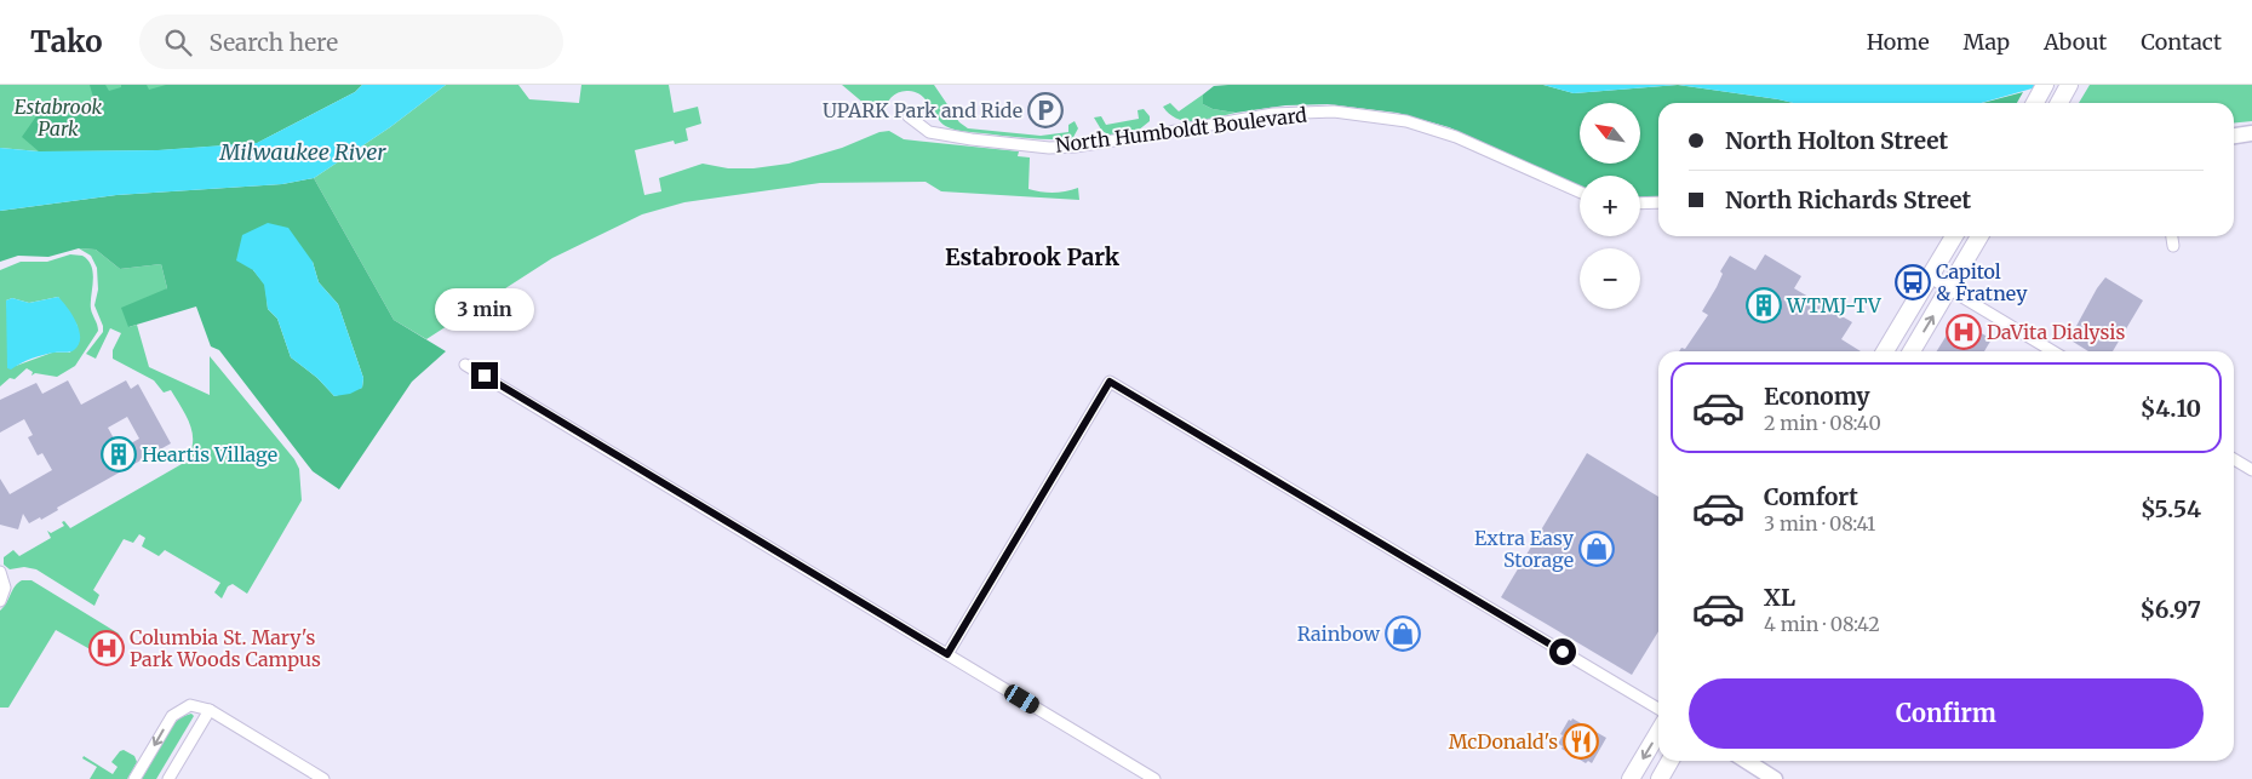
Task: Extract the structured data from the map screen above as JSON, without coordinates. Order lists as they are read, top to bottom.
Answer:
{
  "streets": {
    "street": ["North Humboldt Boulevard"]
  },
  "districts": ["Estabrook Park"],
  "water": ["Milwaukee River"],
  "parks": ["Estabrook Park"],
  "places": {
    "parking": ["UPARK Park and Ride"],
    "bus stop": ["Capitol & Fratney"],
    "building": ["WTMJ-TV", "Heartis Village"],
    "hospital": ["DaVita Dialysis", "Columbia St. Mary's Park Woods Campus"],
    "shop": ["Extra Easy Storage", "Rainbow"],
    "restaurant": ["McDonald's"]
  },
  "north": "top left",
  "page": {
    "header": "Tako",
    "search": "Search here",
    "nav": [
      "Home",
      "Map",
      "About",
      "Contact"
    ],
    "map_buttons": ["+", "−"],
    "banner": ["North Holton Street", "North Richards Street"],
    "bubble": "3 min",
    "list": [
      {
        "name": "Economy",
        "note": "2 min · 08:40",
        "value": "$4.10"
      },
      {
        "name": "Comfort",
        "note": "3 min · 08:41",
        "value": "$5.54"
      },
      {
        "name": "XL",
        "note": "4 min · 08:42",
        "value": "$6.97"
      }
    ],
    "buttons": "Confirm"
  }
}
